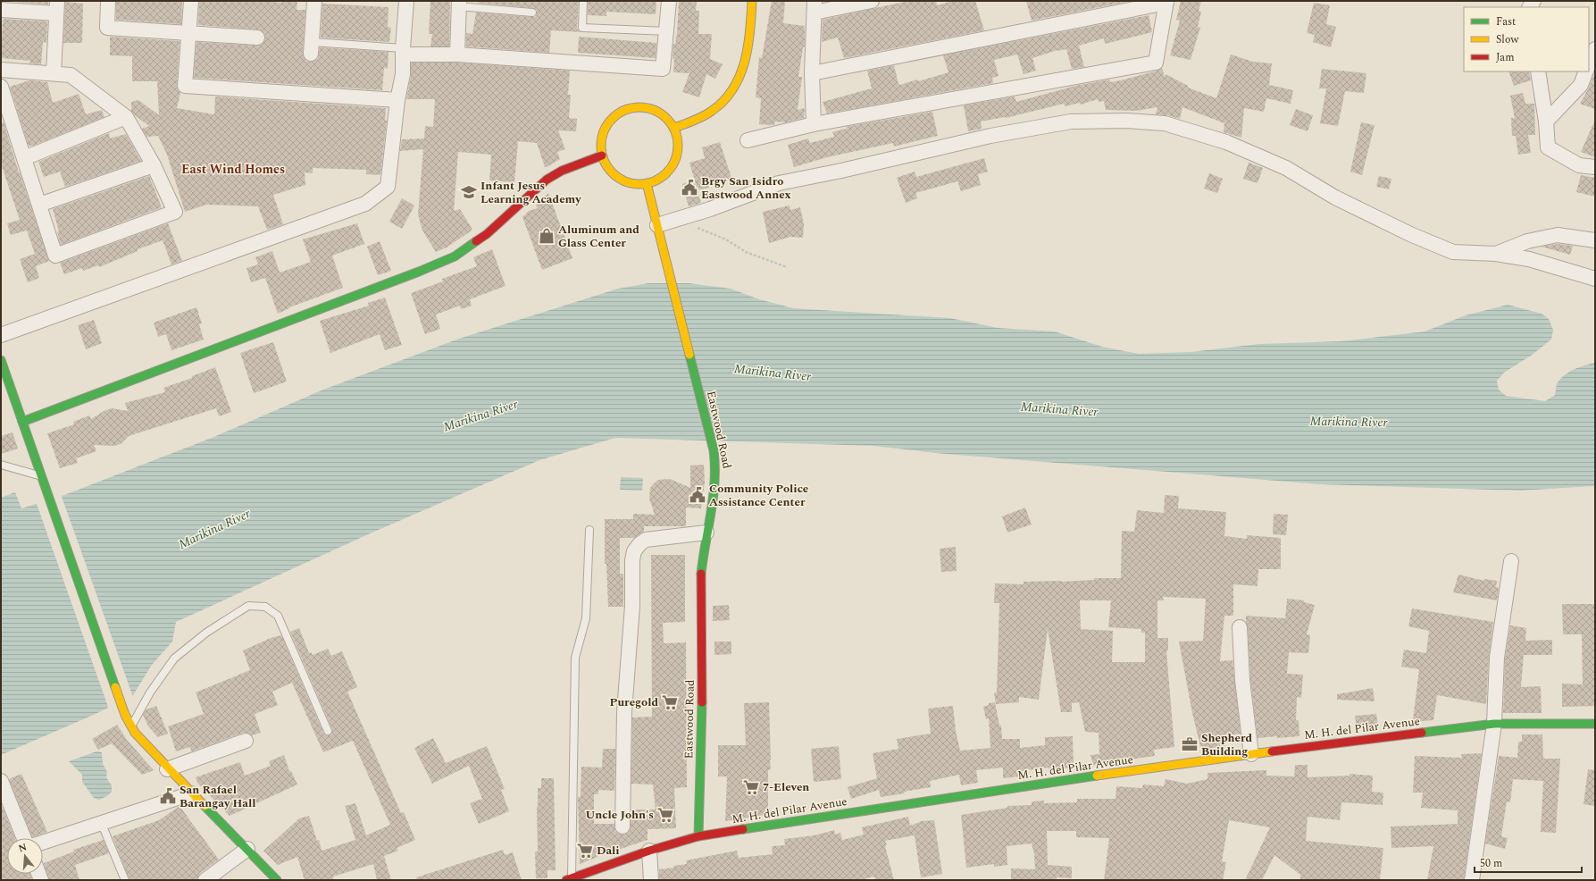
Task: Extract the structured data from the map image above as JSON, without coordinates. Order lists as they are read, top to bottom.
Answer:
{
  "streets": {
    "street": ["Eastwood Road", "M. H. del Pilar Avenue"]
  },
  "crossings": [
    ["Eastwood Road", "M. H. del Pilar Avenue"]
  ],
  "districts": ["East Wind Homes"],
  "water": ["Marikina River"],
  "places": {
    "public building": ["Brgy San Isidro Eastwood Annex", "Community Police Assistance Center", "San Rafael Barangay Hall"],
    "school or university": ["Infant Jesus Learning Academy"],
    "shop": ["Aluminum and Glass Center"],
    "supermarket": [
      "Puregold",
      "7-Eleven",
      "Uncle John's",
      "Dali"
    ],
    "office": ["Shepherd Building"]
  },
  "legend": ["Fast", "Slow", "Jam"],
  "scale_bar": "50 m",
  "north": "top"
}
